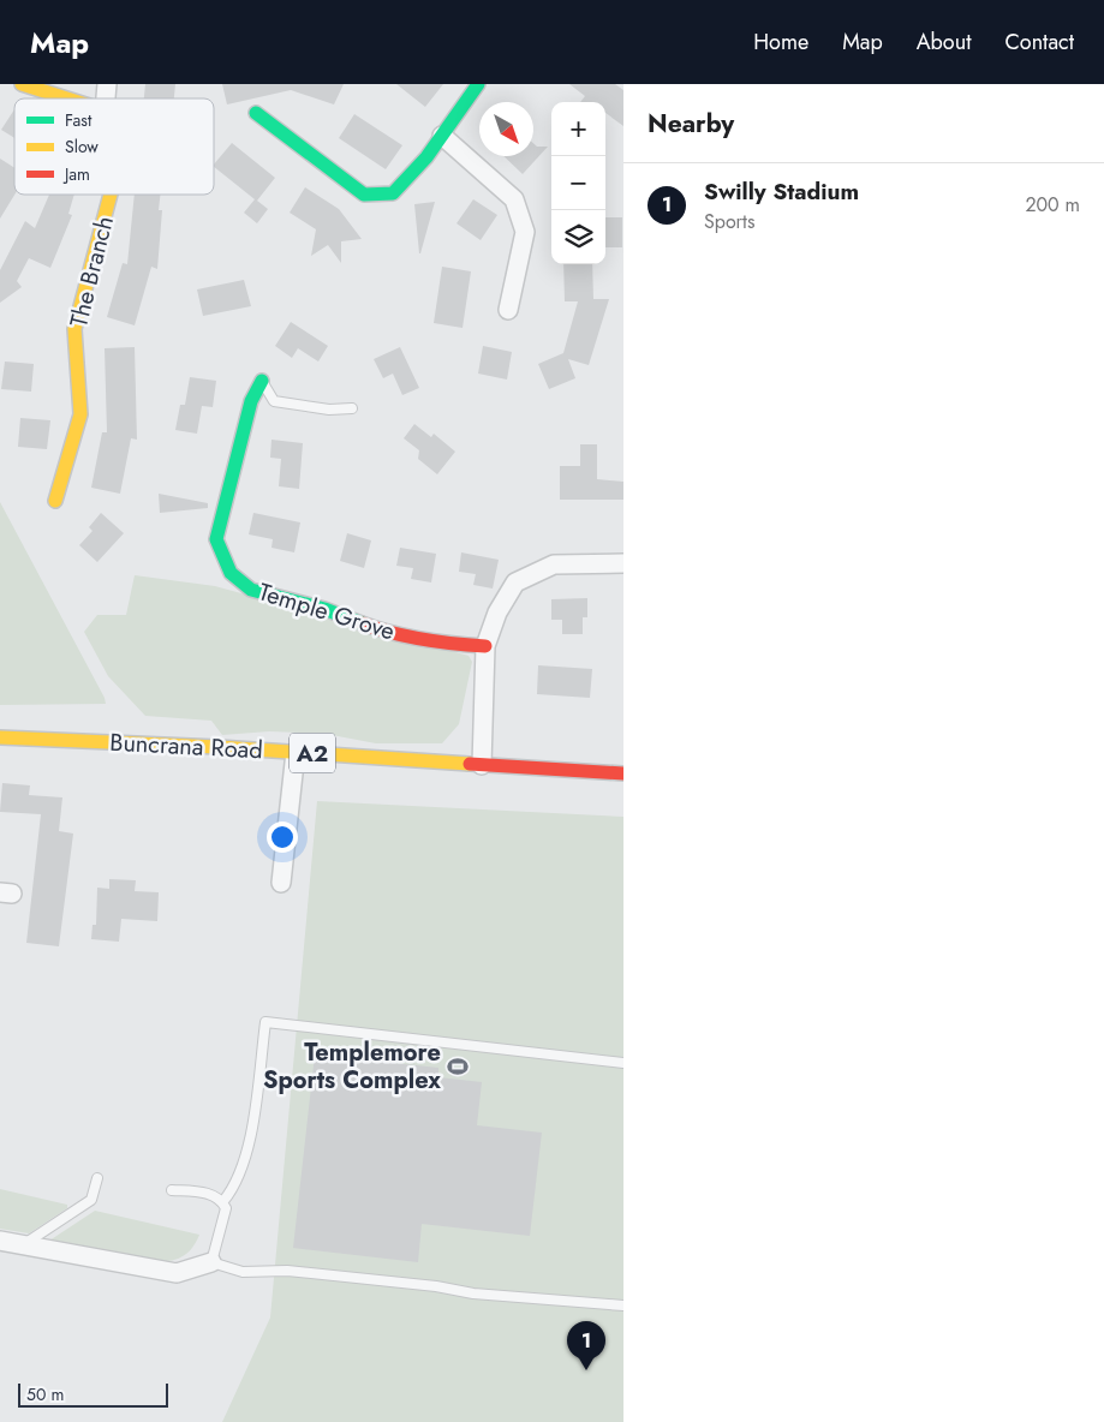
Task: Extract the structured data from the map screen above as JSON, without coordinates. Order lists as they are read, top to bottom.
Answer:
{
  "streets": {
    "main road": [
      "The Branch",
      "Temple Grove",
      "Buncrana Road",
      "A2"
    ]
  },
  "places": {
    "sports": ["Templemore Sports Complex"]
  },
  "legend": ["Fast", "Slow", "Jam"],
  "scale_bar": "50 m",
  "north": "bottom right",
  "page": {
    "header": "Map",
    "nav": [
      "Home",
      "Map",
      "About",
      "Contact"
    ],
    "heading": "Nearby",
    "map_buttons": ["+", "−"],
    "list": [
      {
        "mark": "1",
        "name": "Swilly Stadium",
        "note": "Sports",
        "value": "200 m"
      }
    ],
    "pins": "1",
    "scale": "50 m"
  }
}
